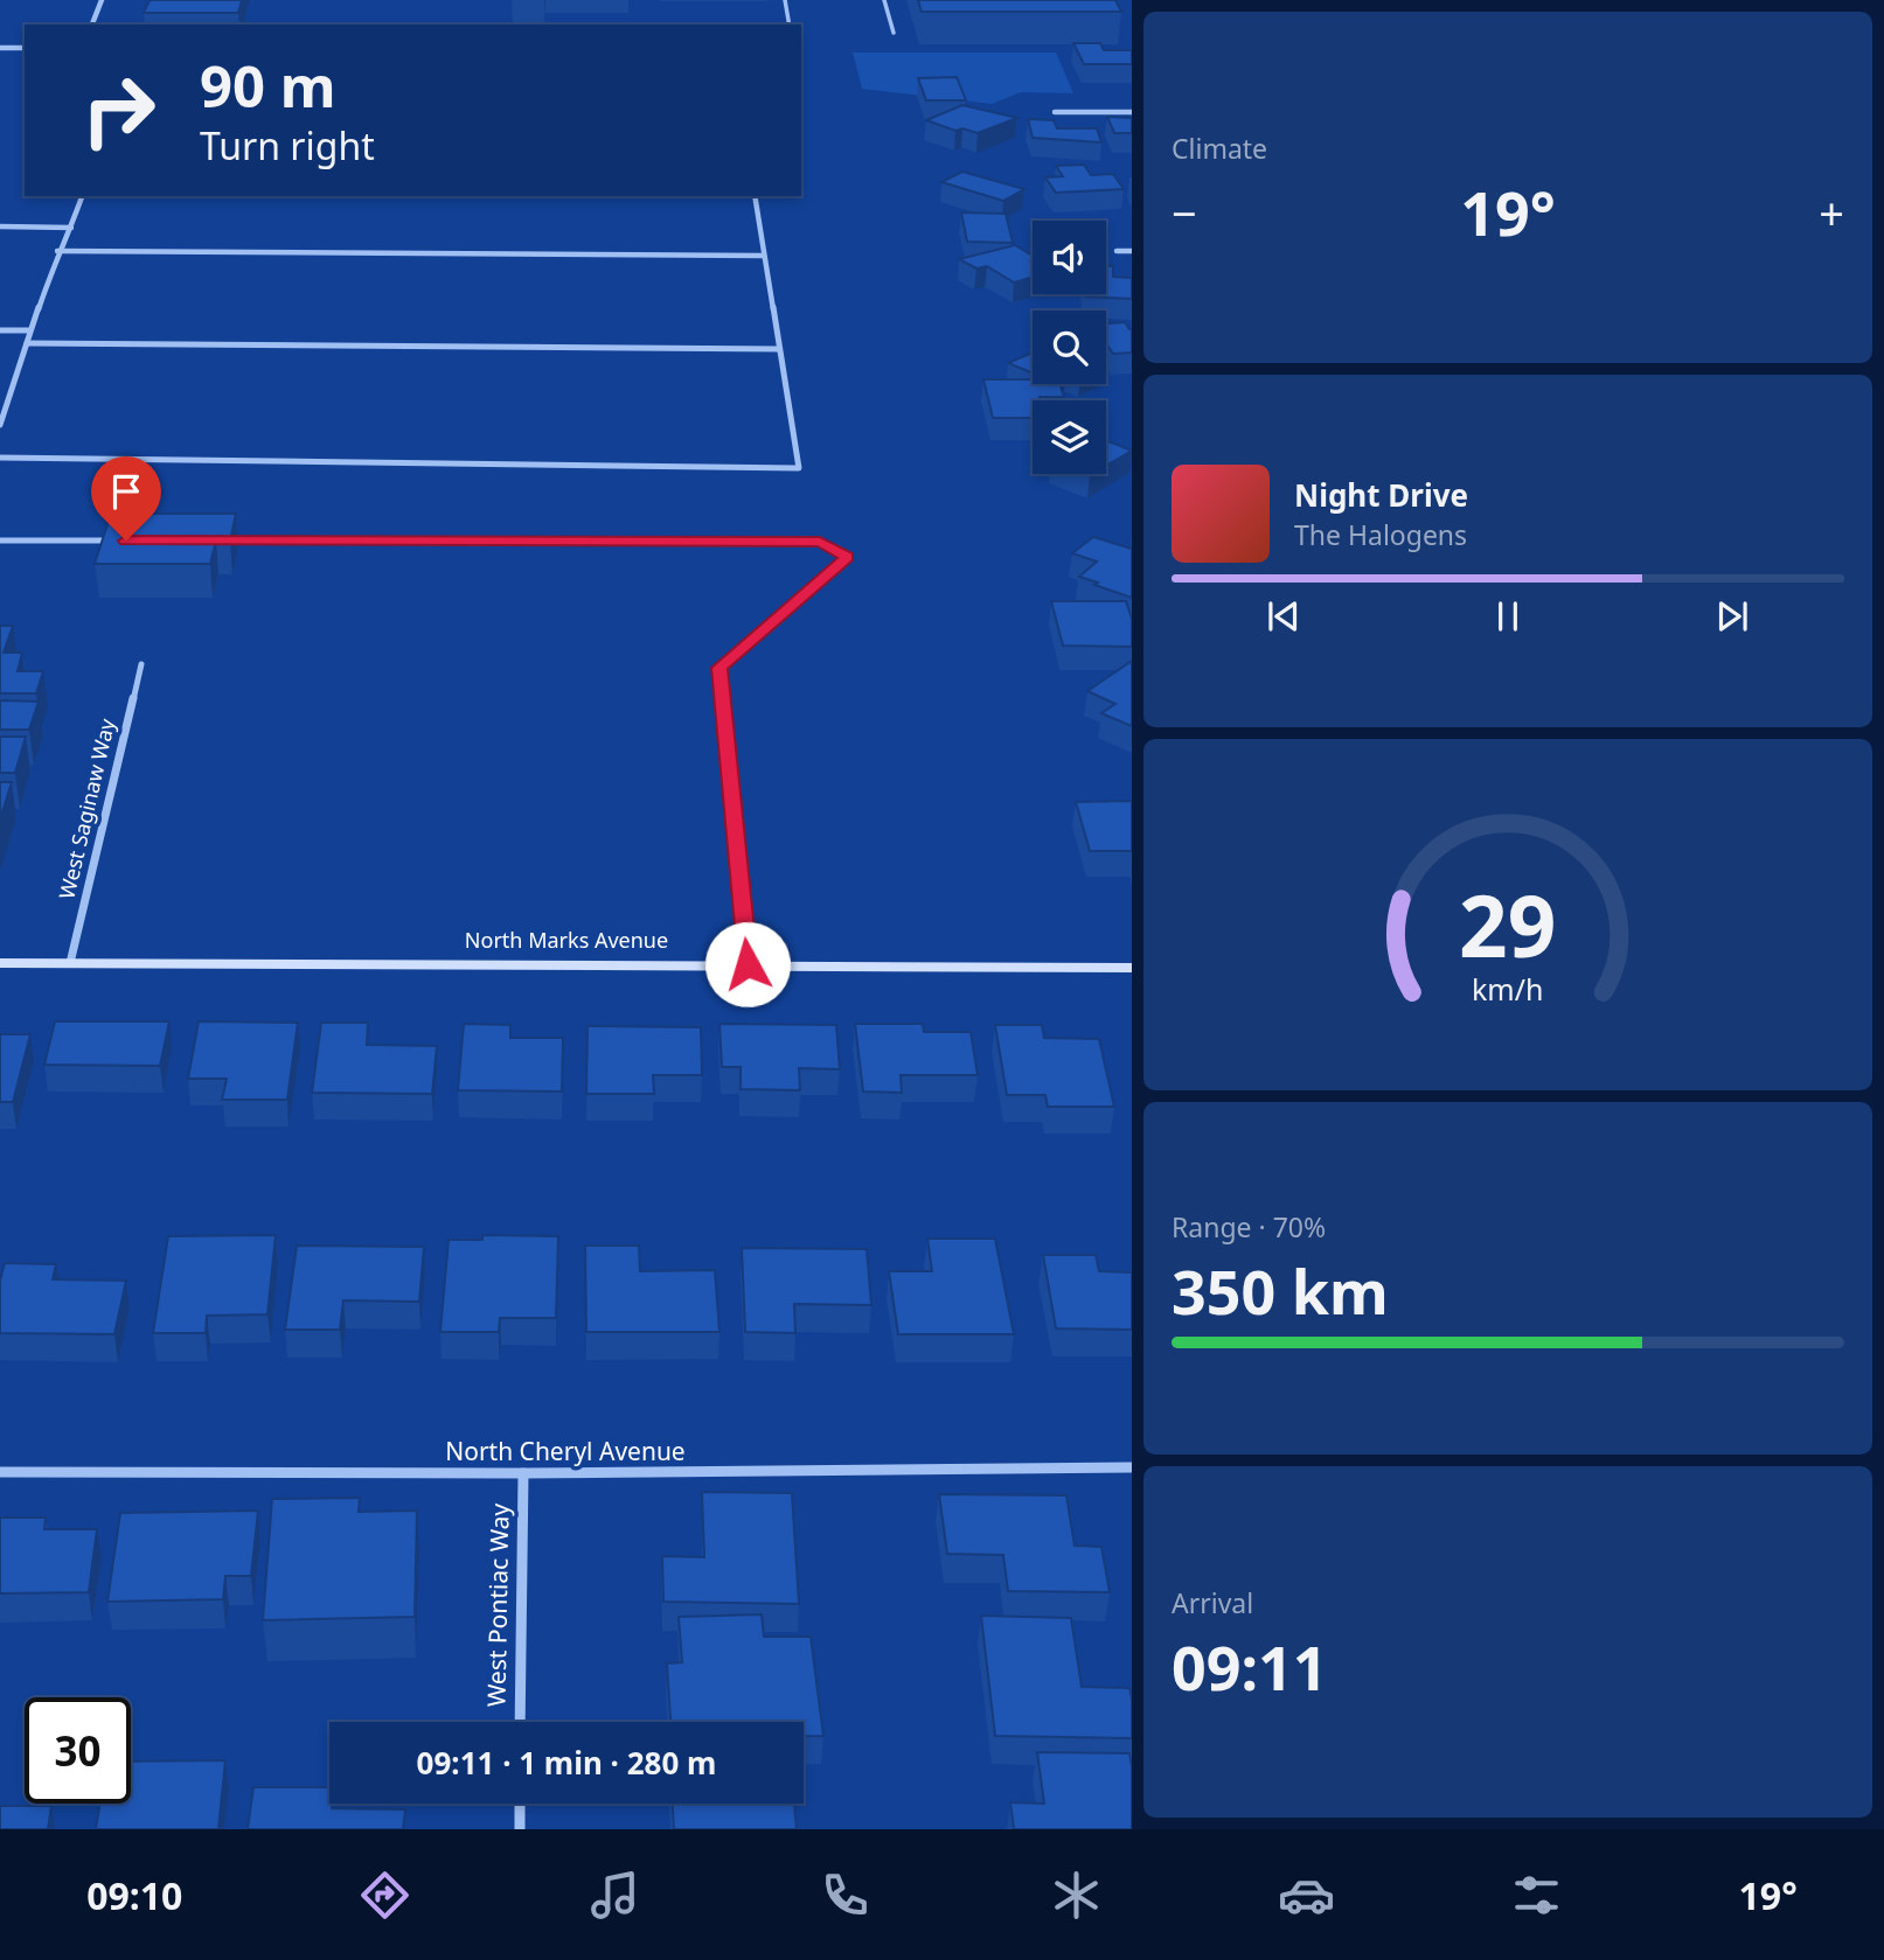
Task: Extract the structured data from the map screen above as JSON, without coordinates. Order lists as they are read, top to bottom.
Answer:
{
  "streets": {
    "main road": ["North Marks Avenue"],
    "street": ["West Saginaw Way", "North Cheryl Avenue", "West Pontiac Way"]
  },
  "crossings": [
    ["West Saginaw Way", "North Marks Avenue"],
    ["North Cheryl Avenue", "West Pontiac Way"]
  ],
  "page": {
    "tile": [
      "Climate",
      ["Range · 70%", "350 km"],
      ["Arrival", "09:11"]
    ],
    "turn": ["90 m", "Turn right"],
    "heat": ["−", "19°", "+"],
    "song": ["Night Drive", "The Halogens"],
    "limit": "30",
    "trip": "09:11 · 1 min · 280 m",
    "tabs": ["09:10", "19°"],
    "gauge": ["29", "km/h"]
  }
}
